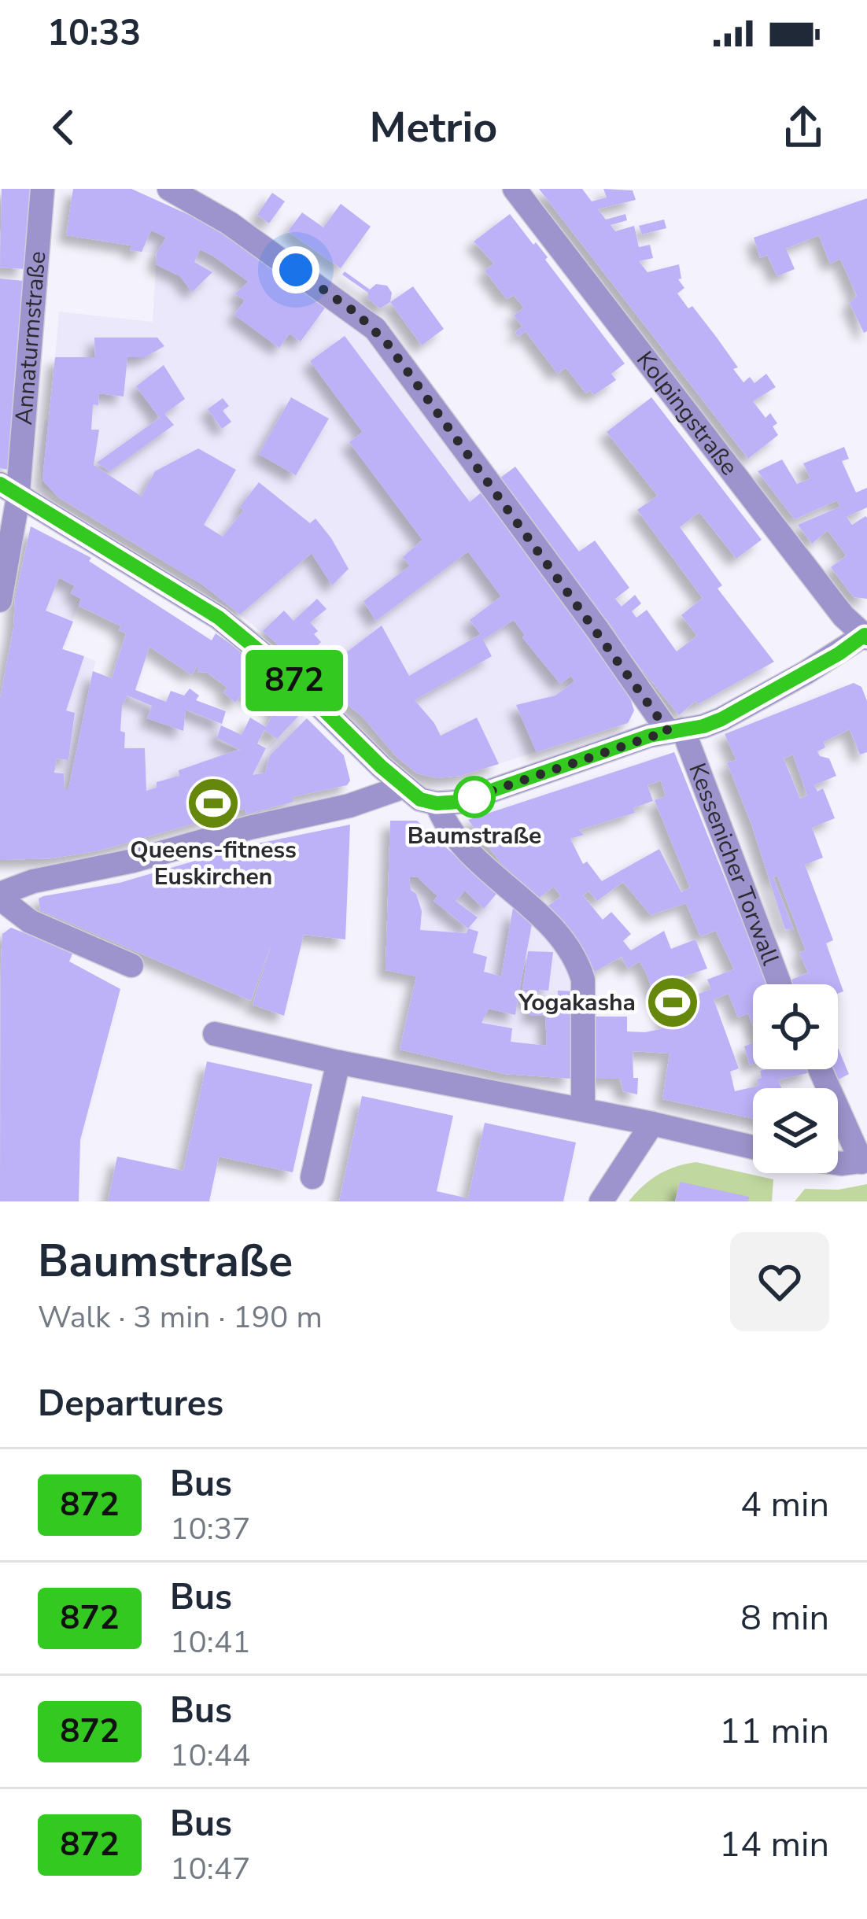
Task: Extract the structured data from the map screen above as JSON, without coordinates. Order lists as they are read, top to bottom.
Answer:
{
  "streets": {
    "street": ["Annaturmstraße", "Kolpingstraße", "Kessenicher Torwall"]
  },
  "places": {
    "other": ["Baumstraße"],
    "sports": ["Queens-fitness Euskirchen", "Yogakasha"]
  },
  "lines": ["bus line 872"],
  "page": {
    "status": "10:33",
    "header": "Metrio",
    "on_map": "872",
    "heading": [
      ["Baumstraße", "Walk · 3 min · 190 m"],
      "Departures"
    ],
    "list": [
      {
        "mark": "872",
        "name": "Bus",
        "note": "10:37",
        "value": "4 min"
      },
      {
        "mark": "872",
        "name": "Bus",
        "note": "10:41",
        "value": "8 min"
      },
      {
        "mark": "872",
        "name": "Bus",
        "note": "10:44",
        "value": "11 min"
      },
      {
        "mark": "872",
        "name": "Bus",
        "note": "10:47",
        "value": "14 min"
      }
    ]
  }
}
